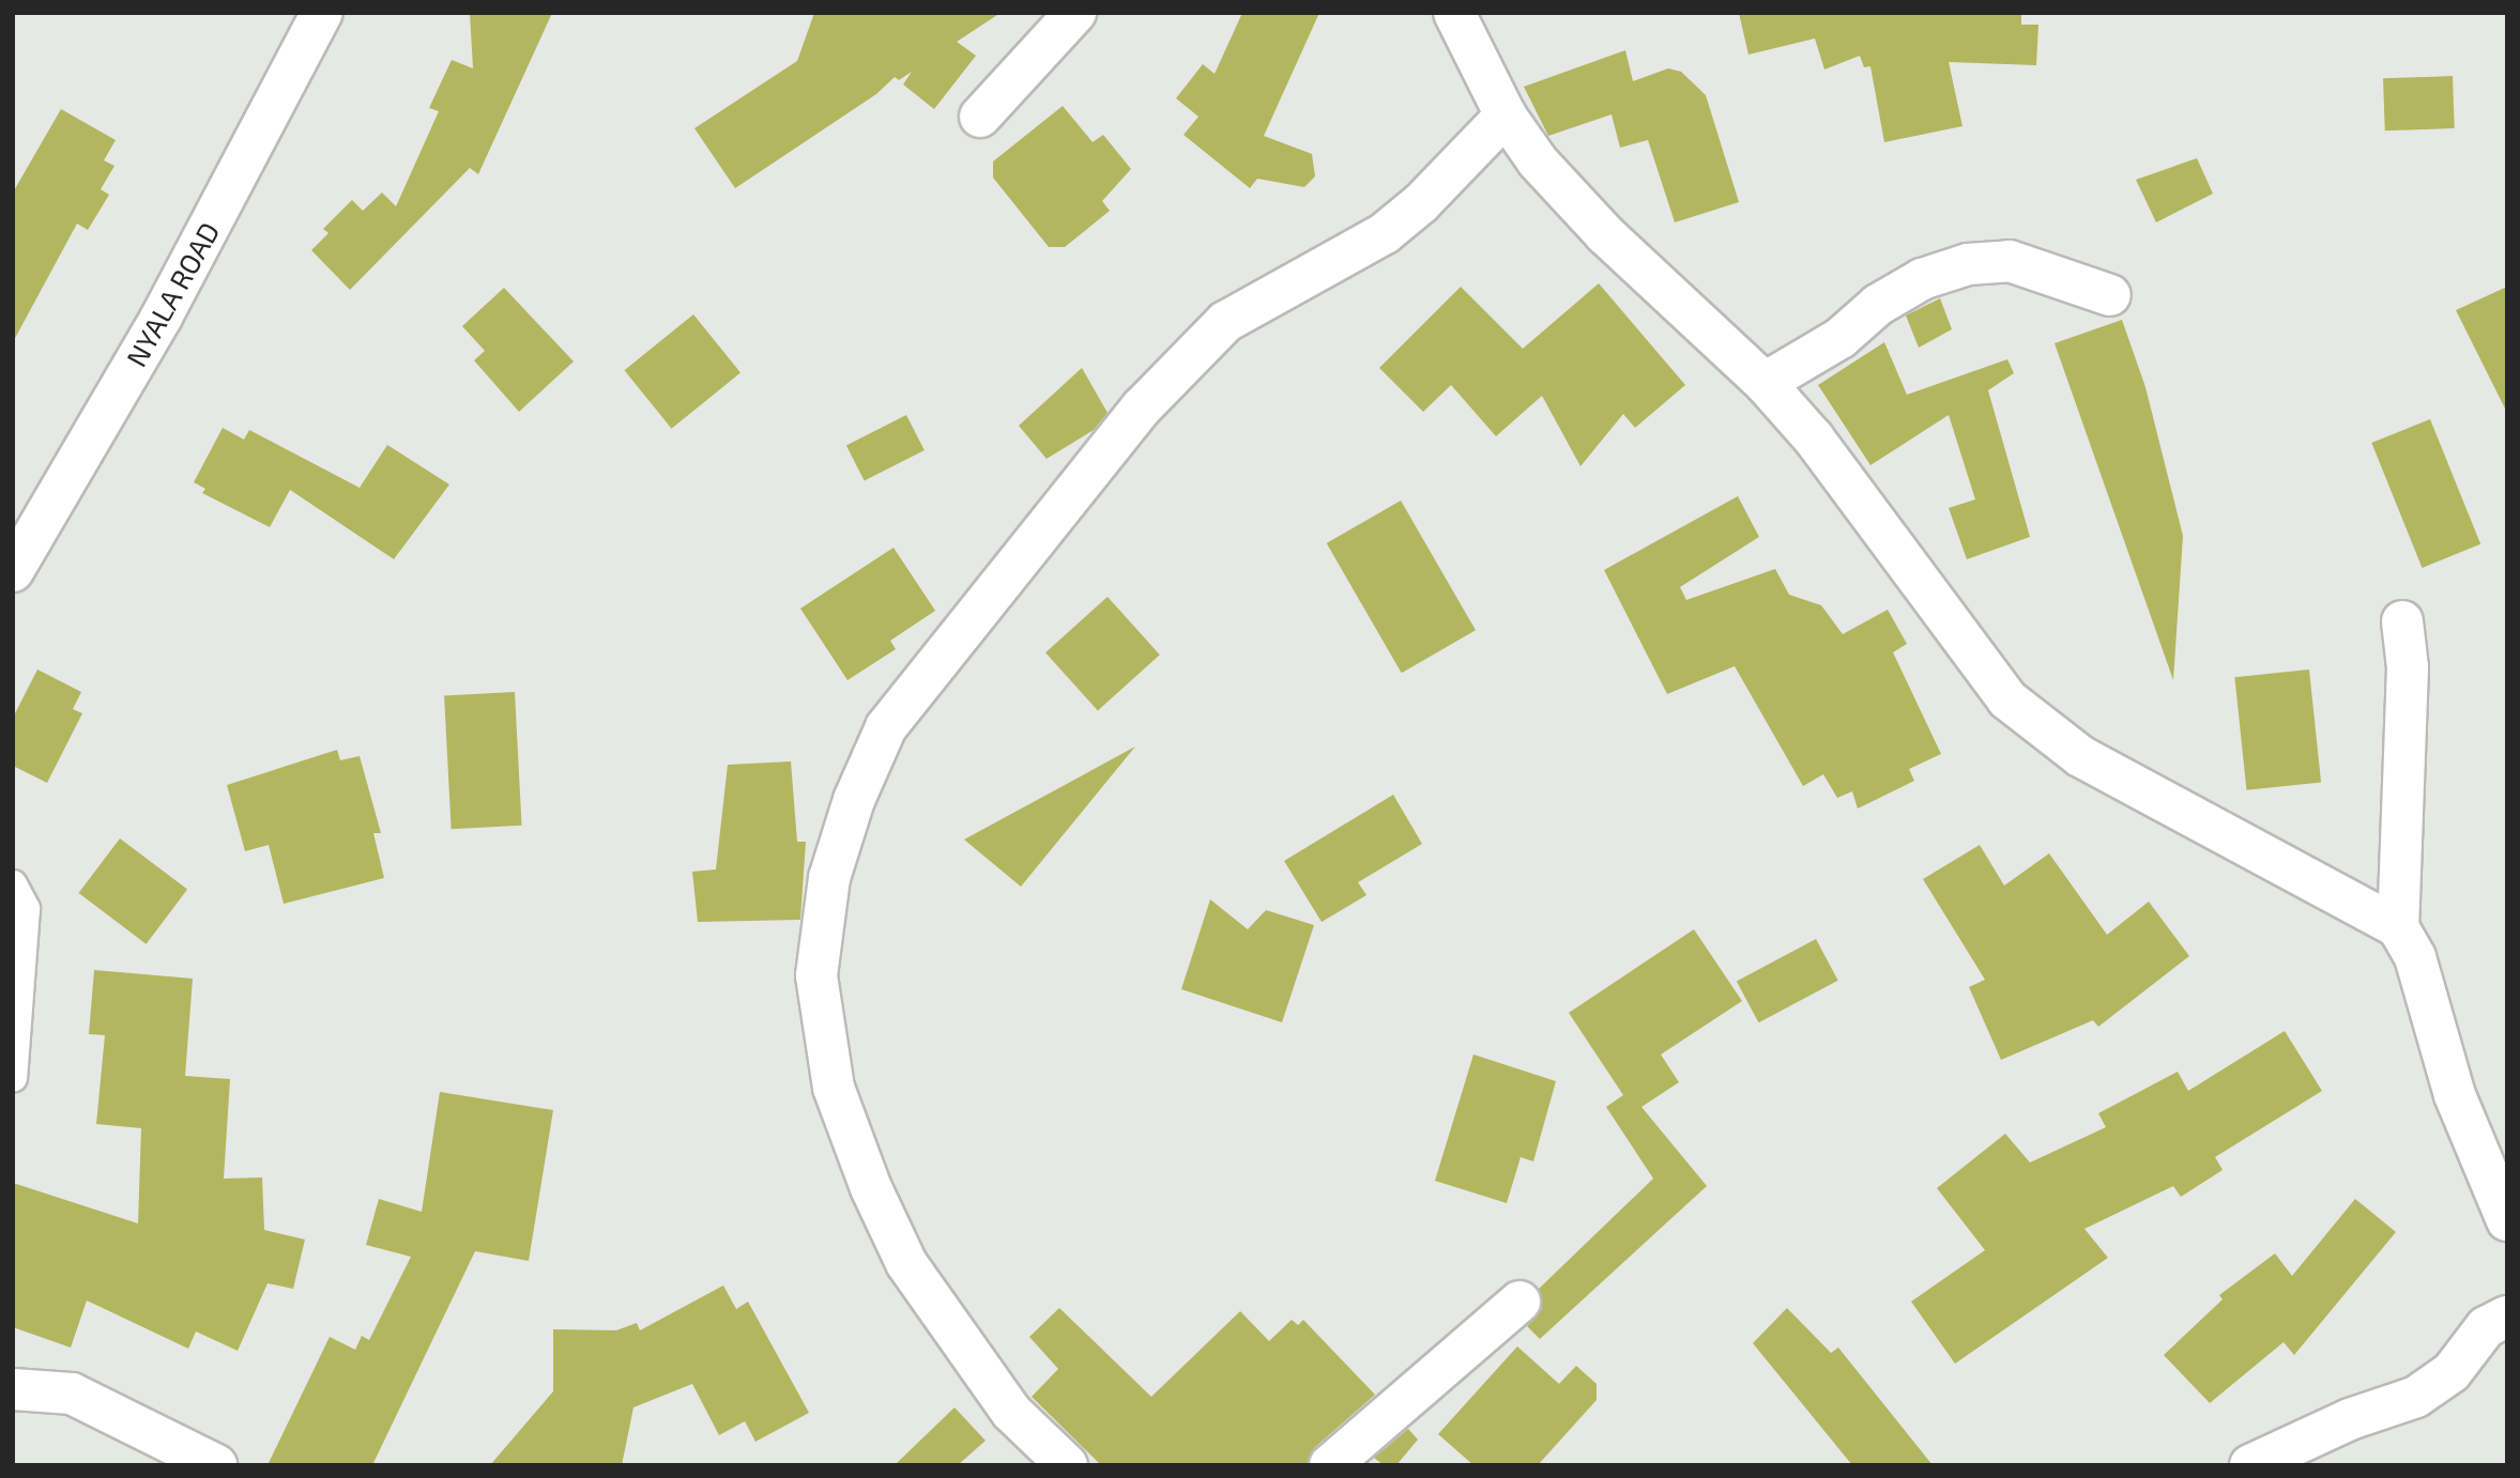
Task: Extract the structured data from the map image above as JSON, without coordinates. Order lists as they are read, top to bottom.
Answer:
{
  "streets": {
    "street": ["NYALA ROAD"]
  }
}
